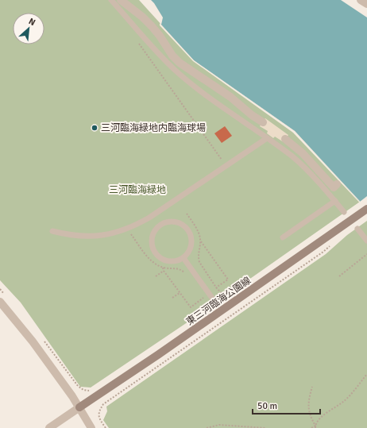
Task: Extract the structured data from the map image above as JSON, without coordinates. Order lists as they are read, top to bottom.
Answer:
{
  "streets": {
    "main road": ["東三河臨海公園線"]
  },
  "parks": ["三河臨海緑地"],
  "places": ["三河臨海緑地内臨海球場"],
  "scale_bar": "50 m",
  "north": "top right"
}
